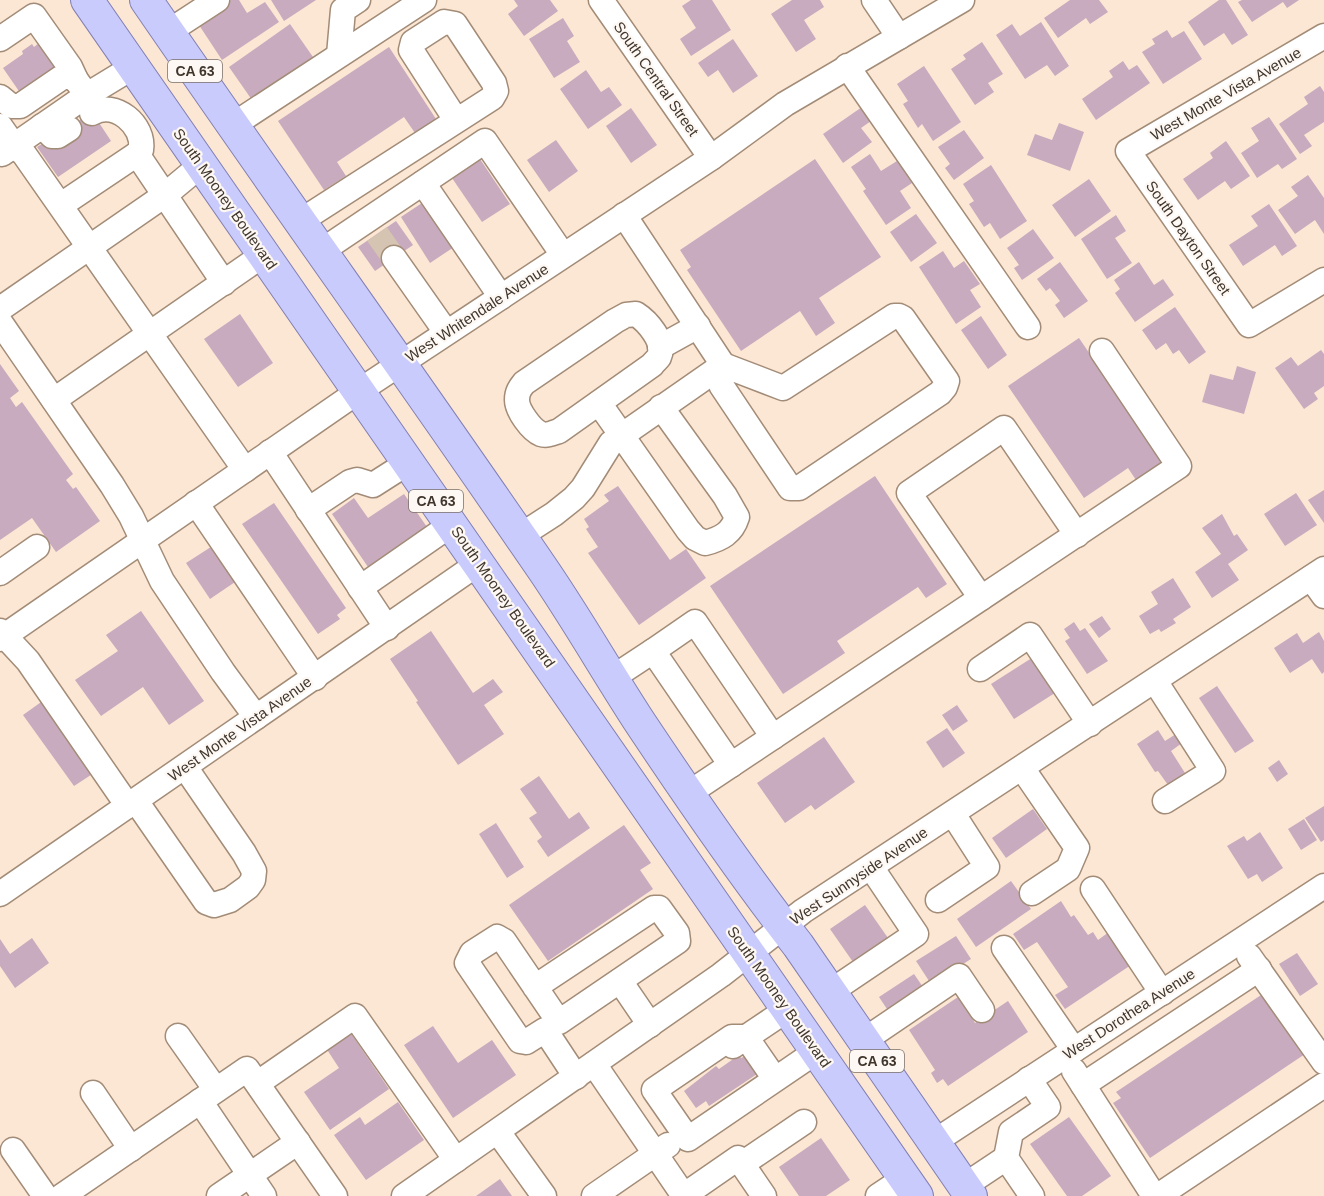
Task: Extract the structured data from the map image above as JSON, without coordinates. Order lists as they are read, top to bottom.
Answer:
{
  "streets": {
    "main road": ["CA 63", "South Mooney Boulevard"],
    "street": [
      "South Central Street",
      "West Monte Vista Avenue",
      "South Dayton Street",
      "West Whitendale Avenue",
      "West Sunnyside Avenue",
      "West Dorothea Avenue"
    ]
  },
  "crossings": [
    ["CA 63", "West Whitendale Avenue"],
    ["CA 63", "West Sunnyside Avenue"],
    ["CA 63", "West Dorothea Avenue"],
    ["South Central Street", "West Whitendale Avenue"],
    ["West Monte Vista Avenue", "South Mooney Boulevard"],
    ["West Monte Vista Avenue", "South Dayton Street"],
    ["South Mooney Boulevard", "West Whitendale Avenue"],
    ["South Mooney Boulevard", "West Sunnyside Avenue"]
  ]
}
